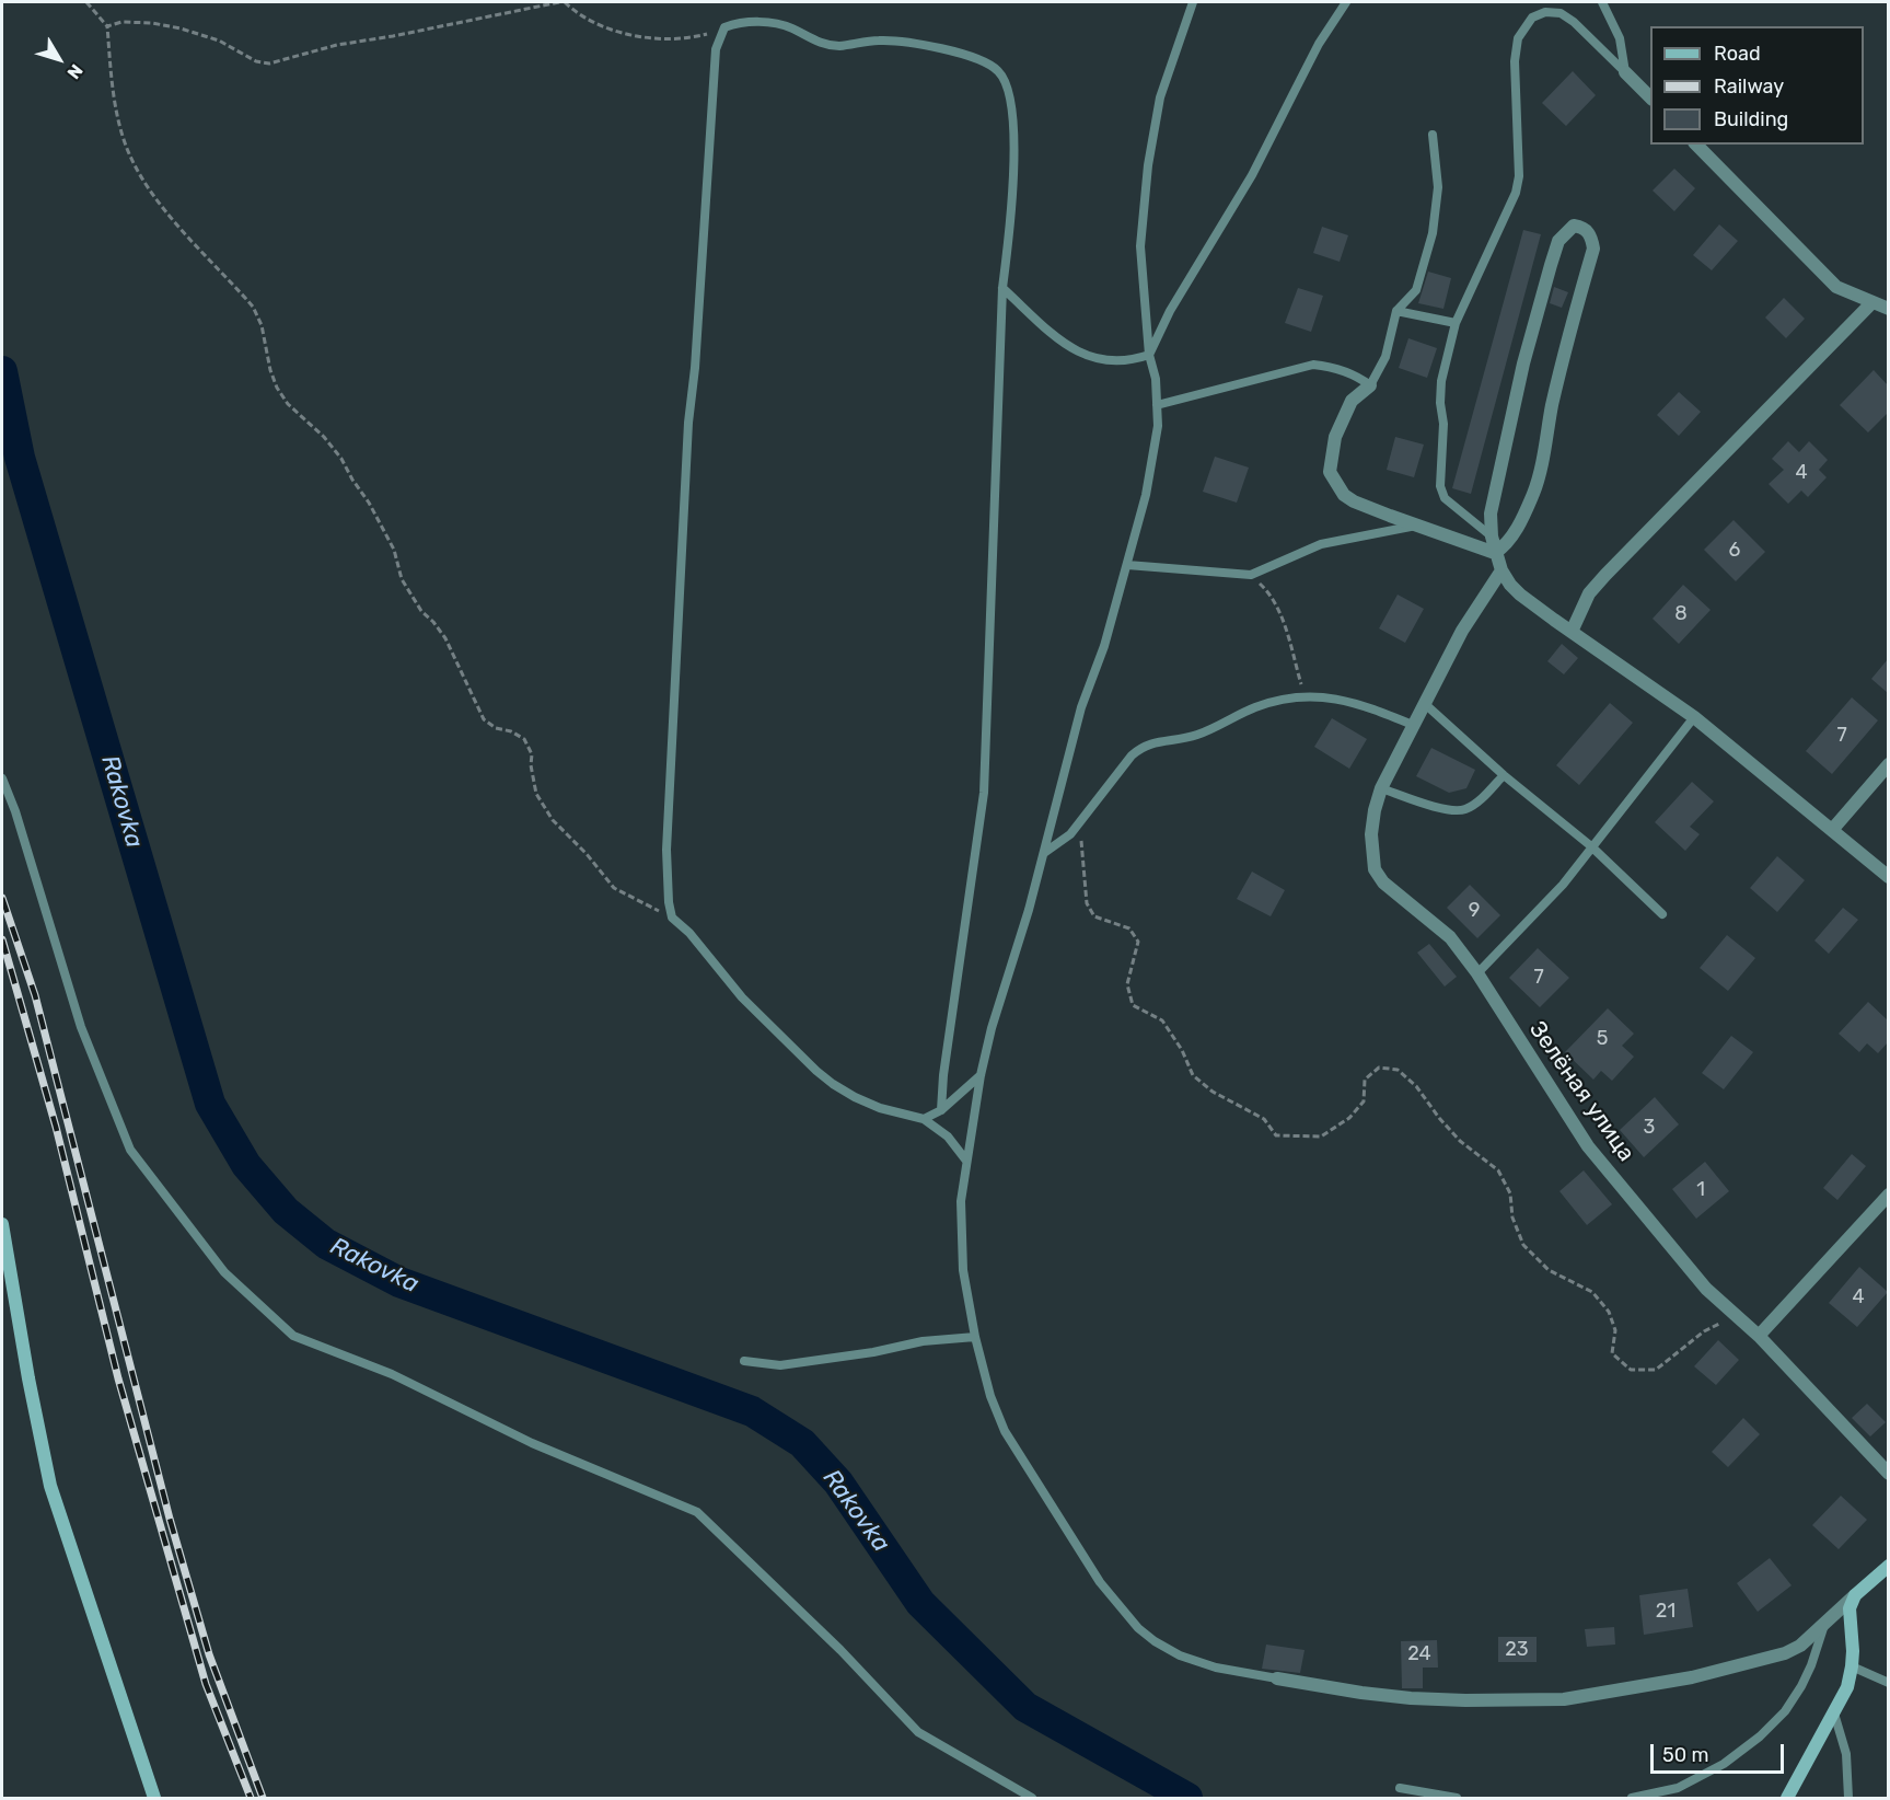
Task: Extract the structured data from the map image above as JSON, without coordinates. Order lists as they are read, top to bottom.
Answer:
{
  "streets": {
    "street": ["Зелёная улица"]
  },
  "water": ["Rakovka"],
  "house_numbers": [
    "4",
    "6",
    "8",
    "7",
    "9",
    "7",
    "5",
    "3",
    "1",
    "4",
    "21",
    "23",
    "24"
  ],
  "legend": ["Road", "Railway", "Building"],
  "scale_bar": "50 m",
  "north": "bottom right"
}
